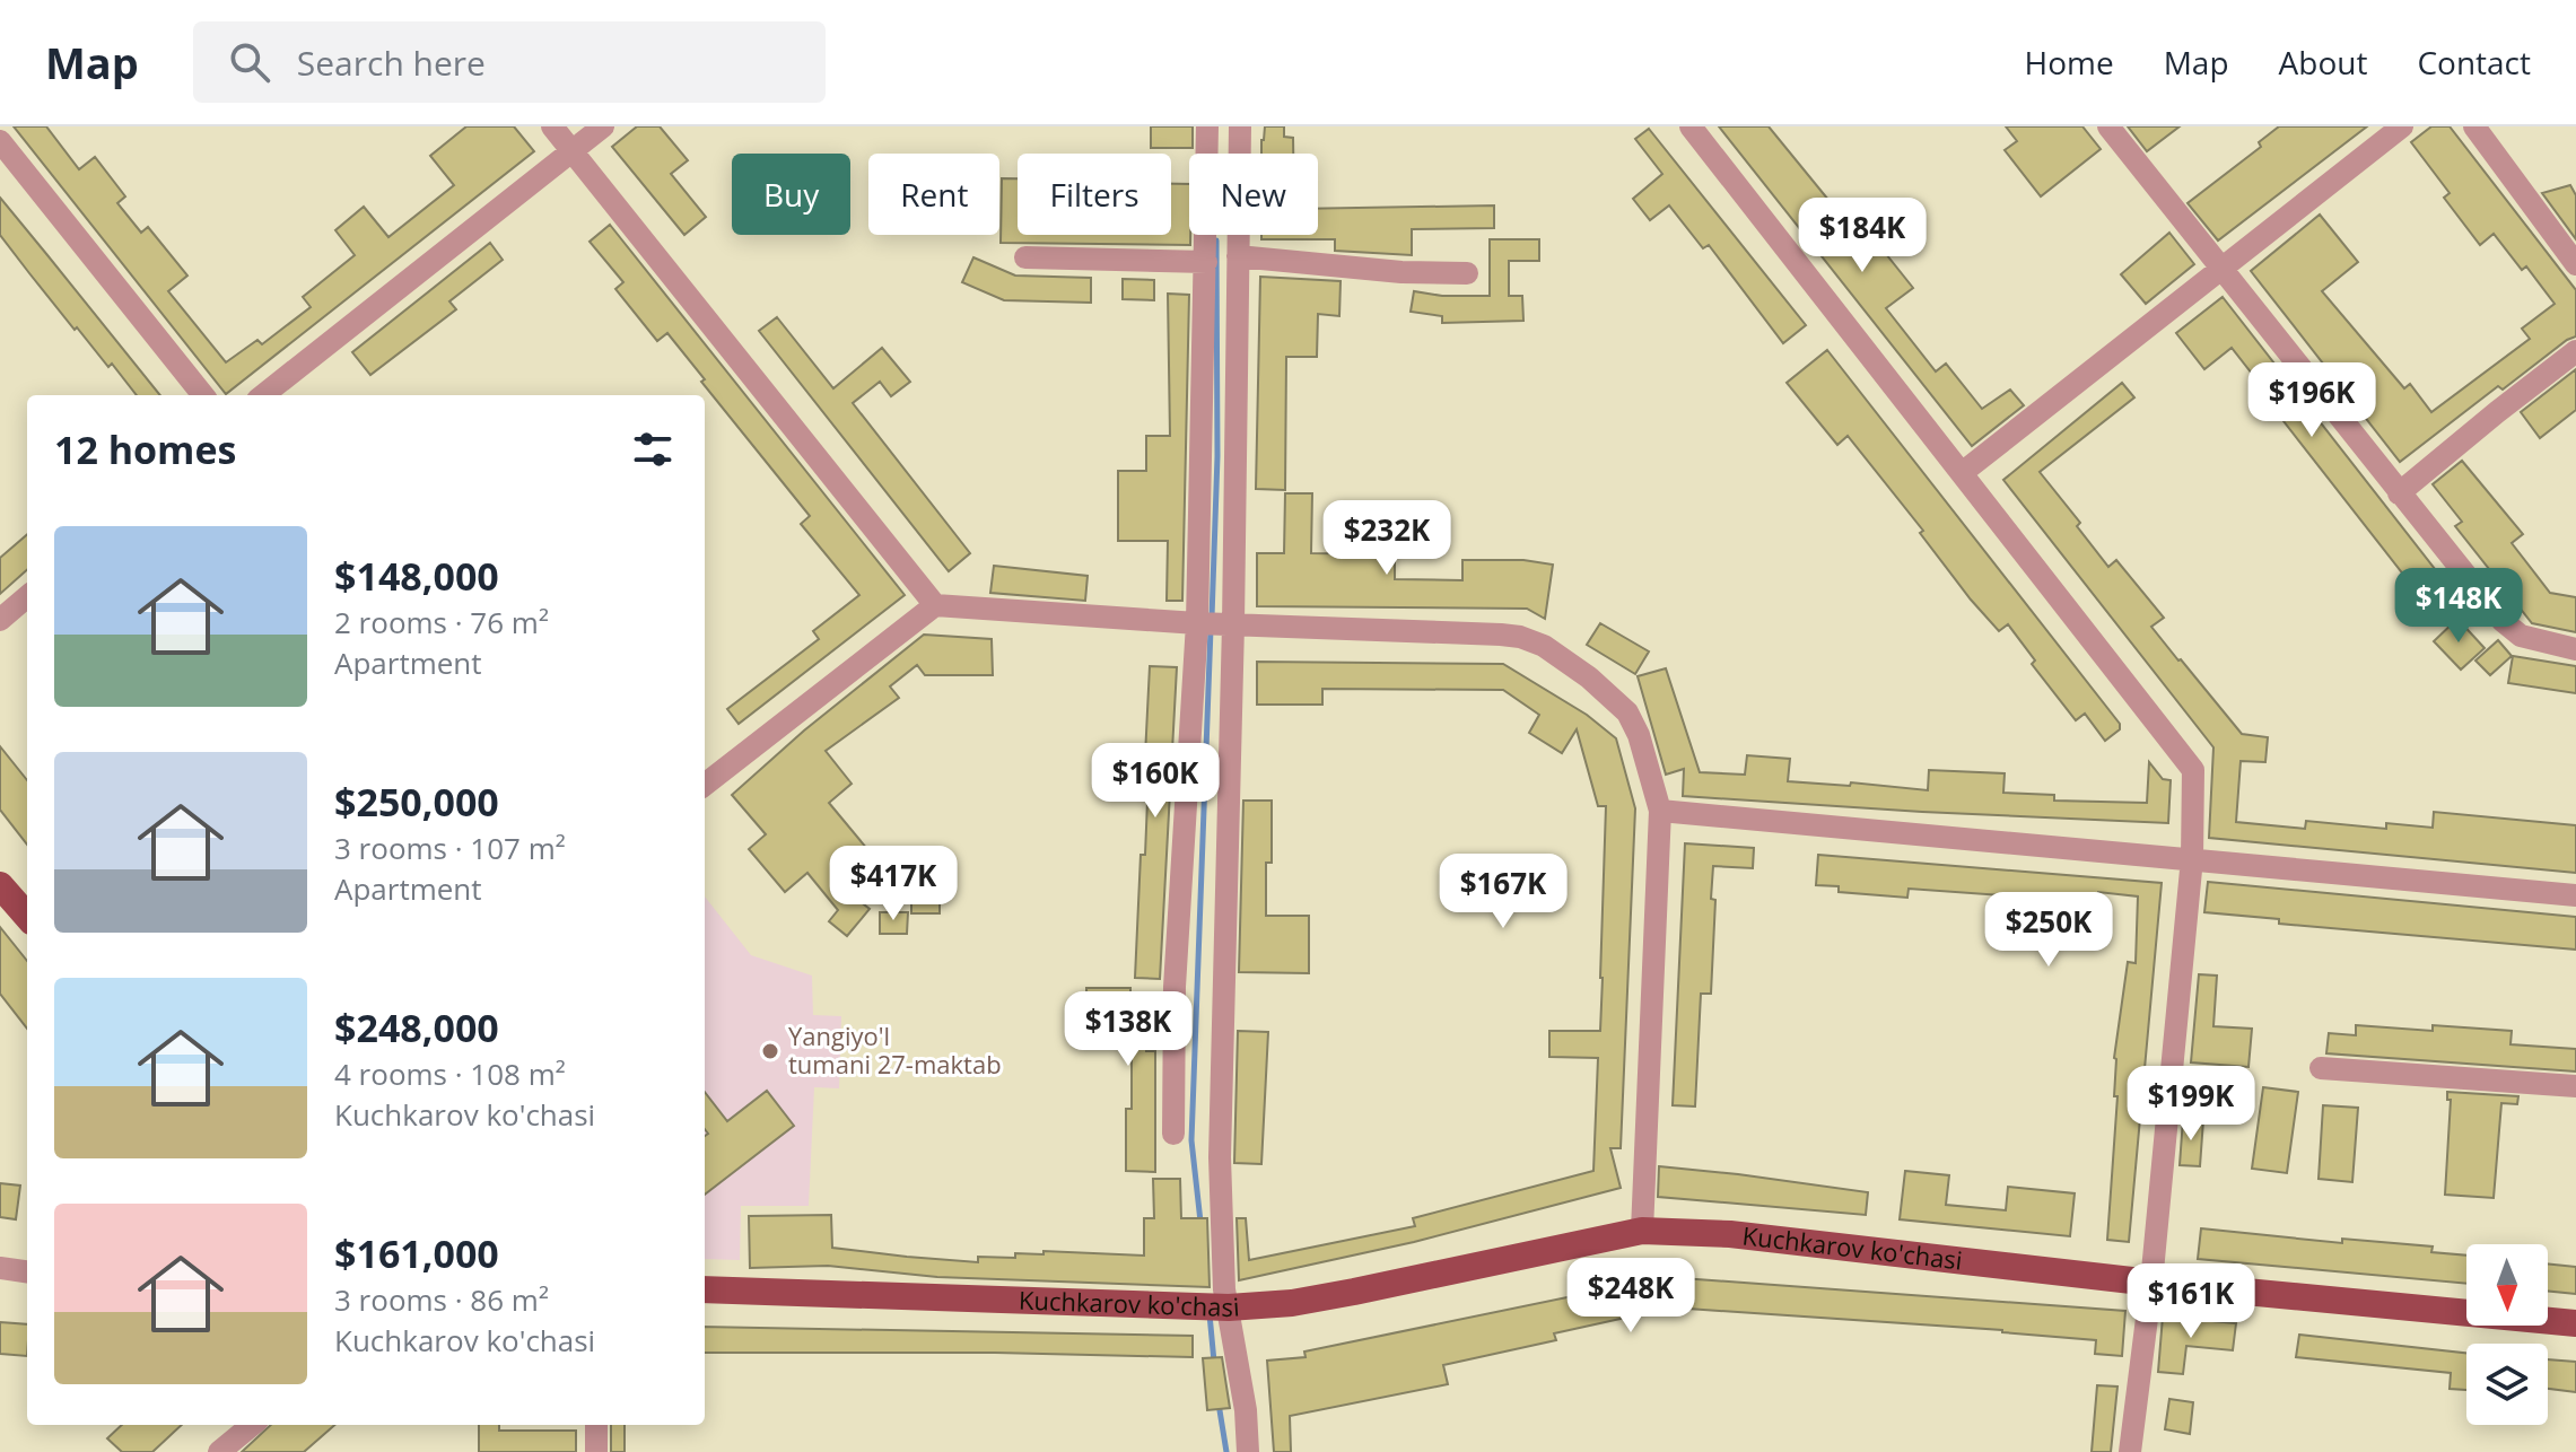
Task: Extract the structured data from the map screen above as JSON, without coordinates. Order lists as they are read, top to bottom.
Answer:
{
  "streets": {
    "main road": ["Kuchkarov ko'chasi"]
  },
  "places": ["Yangiyo'l tumani 27-maktab"],
  "north": "bottom",
  "page": {
    "header": "Map",
    "search": "Search here",
    "nav": [
      "Home",
      "Map",
      "About",
      "Contact"
    ],
    "chip": [
      "Buy",
      "Rent",
      "Filters",
      "New"
    ],
    "price": [
      "$184K",
      "$196K",
      "$232K",
      "$148K",
      "$160K",
      "$417K",
      "$167K",
      "$250K",
      "$138K",
      "$199K",
      "$248K",
      "$161K"
    ],
    "heading": "12 homes",
    "list": [
      {
        "name": "$148,000",
        "note": "2 rooms · 76 m² · Apartment"
      },
      {
        "name": "$250,000",
        "note": "3 rooms · 107 m² · Apartment"
      },
      {
        "name": "$248,000",
        "note": "4 rooms · 108 m² · Kuchkarov ko'chasi"
      },
      {
        "name": "$161,000",
        "note": "3 rooms · 86 m² · Kuchkarov ko'chasi"
      }
    ]
  }
}
